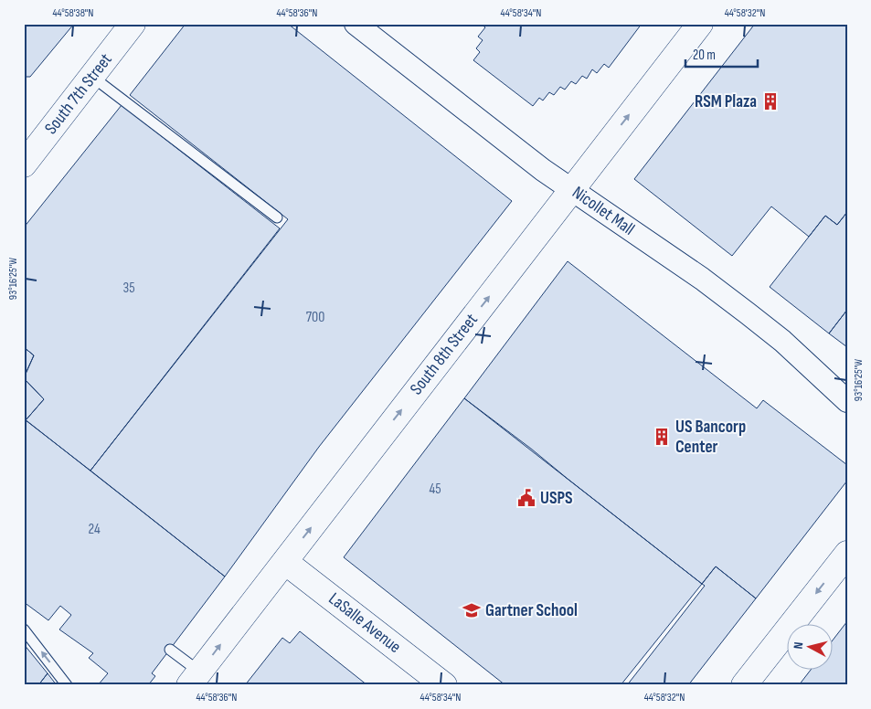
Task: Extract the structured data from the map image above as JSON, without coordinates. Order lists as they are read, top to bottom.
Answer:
{
  "streets": {
    "main road": ["South 7th Street", "South 8th Street", "LaSalle Avenue"],
    "street": ["Nicollet Mall"]
  },
  "crossings": [
    ["Nicollet Mall", "South 8th Street"],
    ["South 8th Street", "LaSalle Avenue"]
  ],
  "one_way": ["South 8th Street"],
  "places": {
    "building": ["RSM Plaza", "US Bancorp Center"],
    "public building": ["USPS"],
    "school or university": ["Gartner School"]
  },
  "house_numbers": [
    "35",
    "700",
    "45",
    "24"
  ],
  "scale_bar": "20 m",
  "north": "left",
  "coordinates": [
    "44°58'38\"N",
    "44°58'36\"N",
    "44°58'34\"N",
    "44°58'32\"N",
    "93°16'25\"W"
  ]
}
